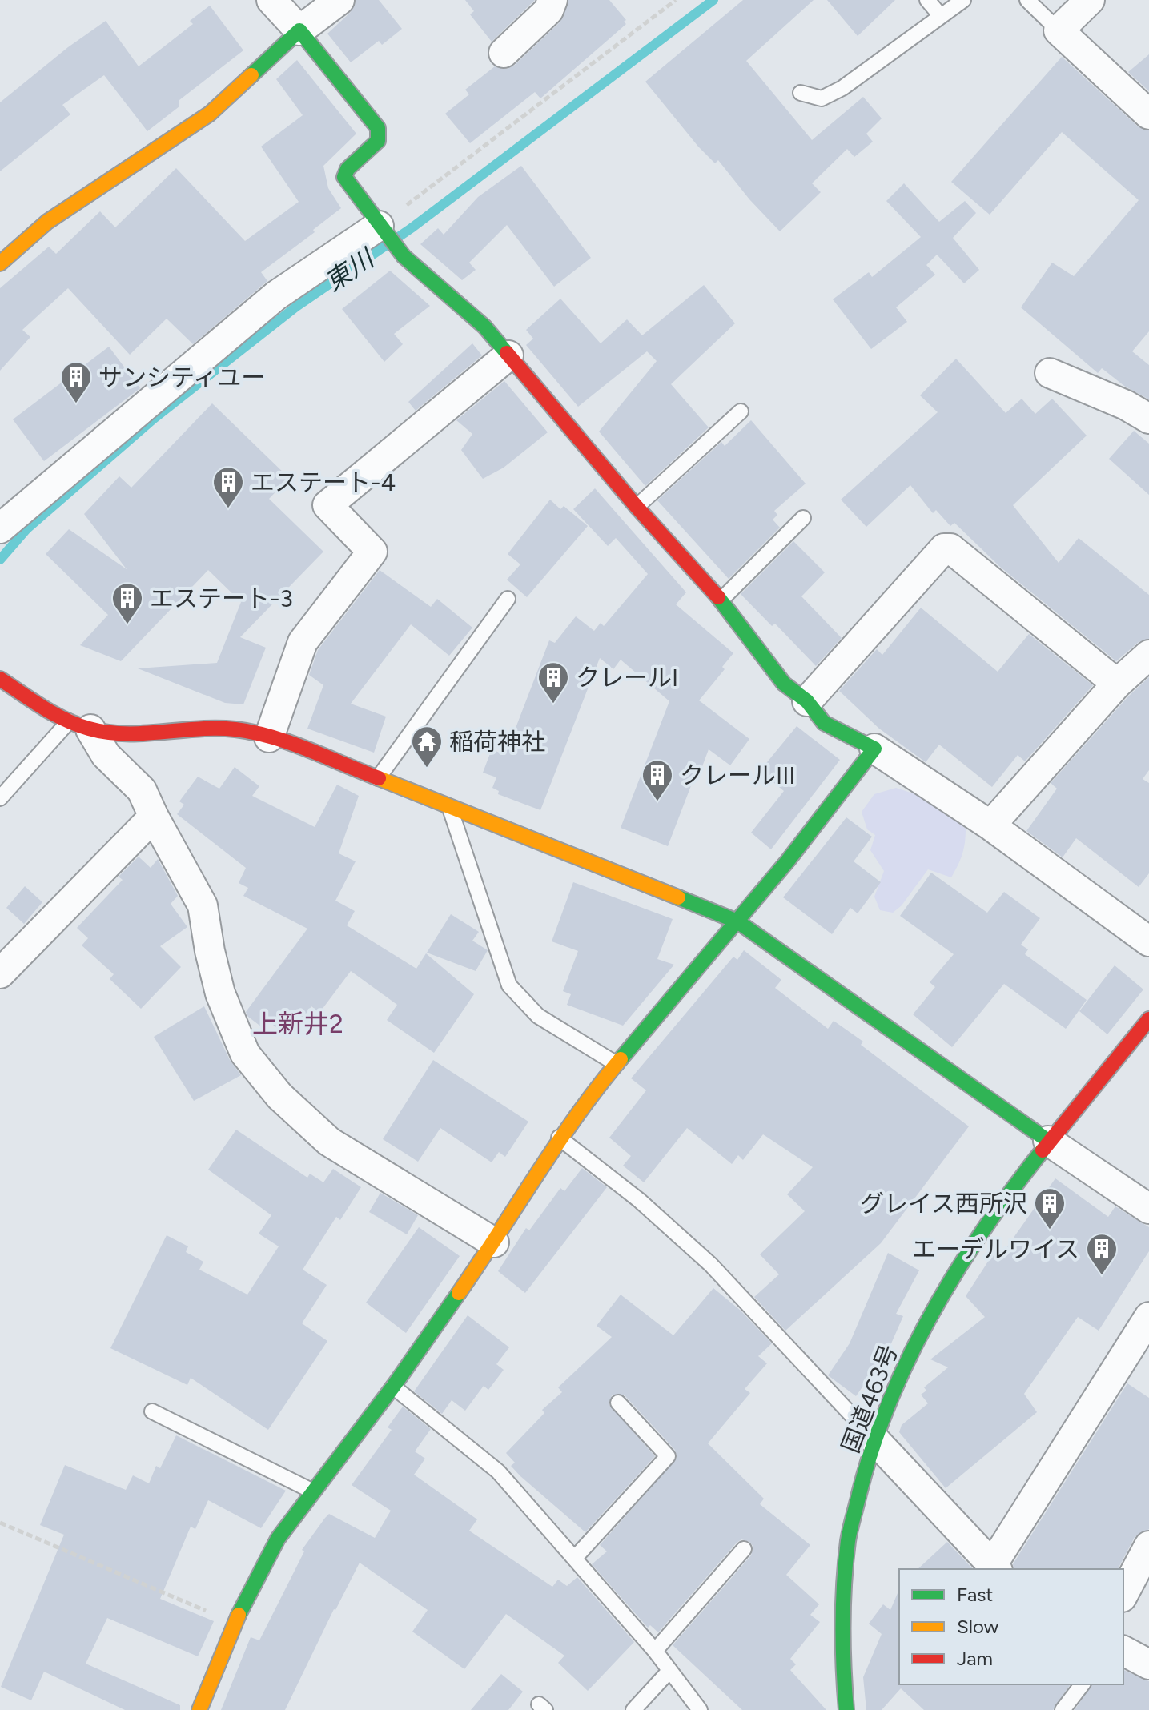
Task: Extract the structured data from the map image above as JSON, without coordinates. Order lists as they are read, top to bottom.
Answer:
{
  "streets": {
    "main road": ["国道463号"]
  },
  "districts": ["上新井2"],
  "water": ["東川"],
  "places": {
    "building": [
      "サンシティユー",
      "エステート-4",
      "エステート-3",
      "クレールI",
      "クレールIII",
      "グレイス西所沢",
      "エーデルワイス"
    ],
    "temple": ["稲荷神社"]
  },
  "legend": ["Fast", "Slow", "Jam"]
}
